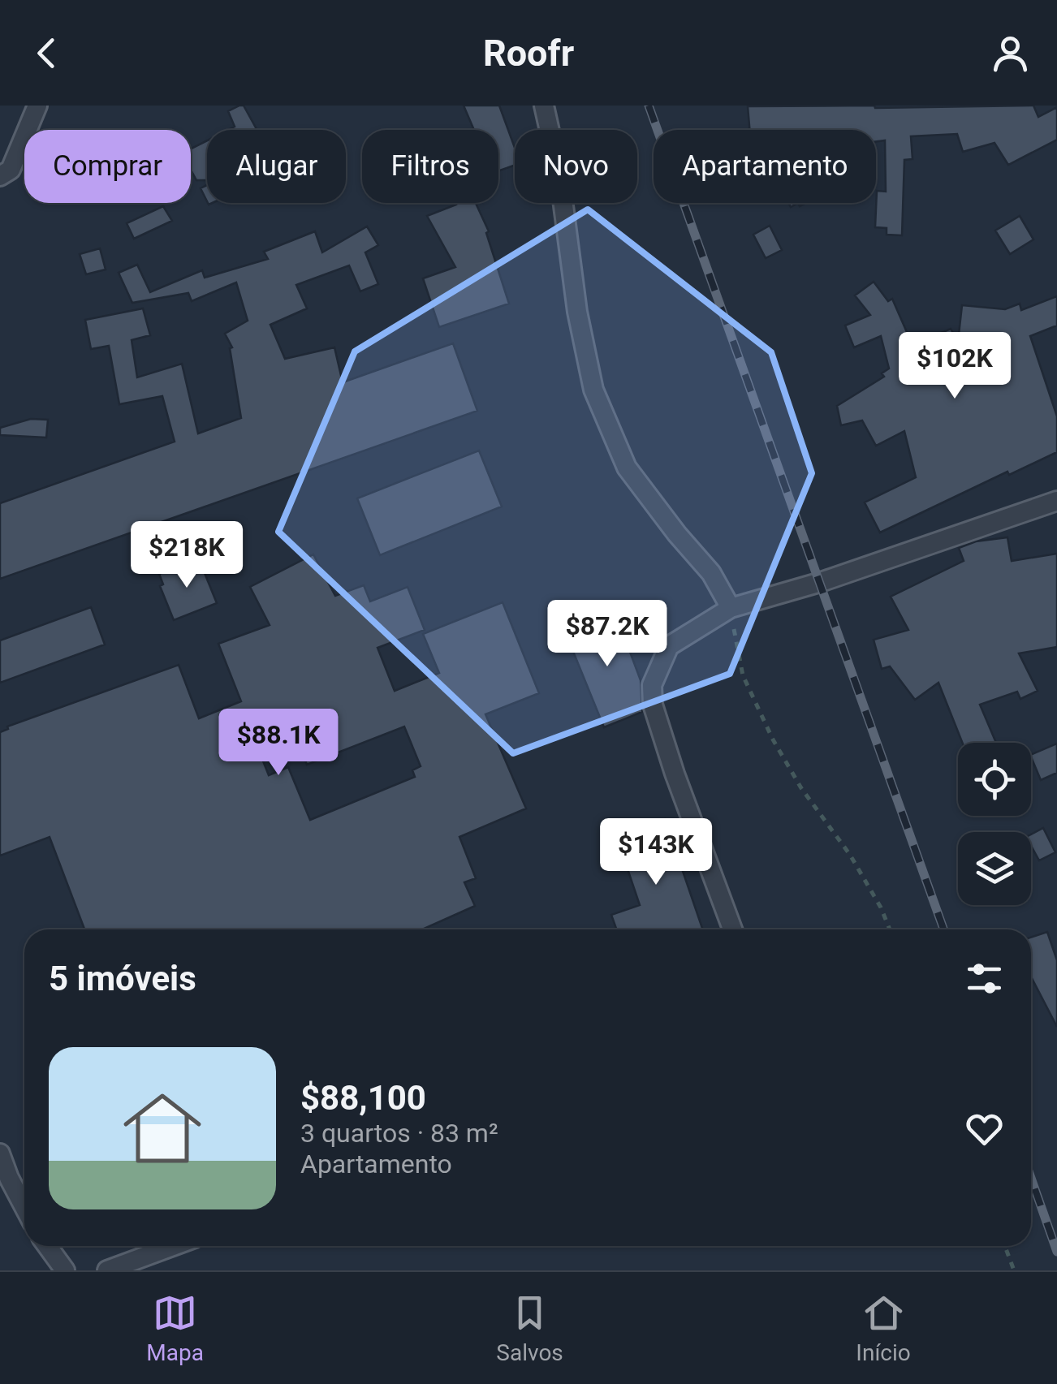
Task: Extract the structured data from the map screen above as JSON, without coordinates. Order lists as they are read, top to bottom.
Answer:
{
  "page": {
    "header": "Roofr",
    "chip": [
      "Comprar",
      "Alugar",
      "Filtros",
      "Novo",
      "Apartamento"
    ],
    "price": [
      "$102K",
      "$218K",
      "$87.2K",
      "$88.1K",
      "$143K"
    ],
    "heading": "5 imóveis",
    "list": [
      {
        "name": "$88,100",
        "note": "3 quartos · 83 m² · Apartamento"
      }
    ],
    "tabs": ["Mapa", "Salvos", "Início"]
  }
}
